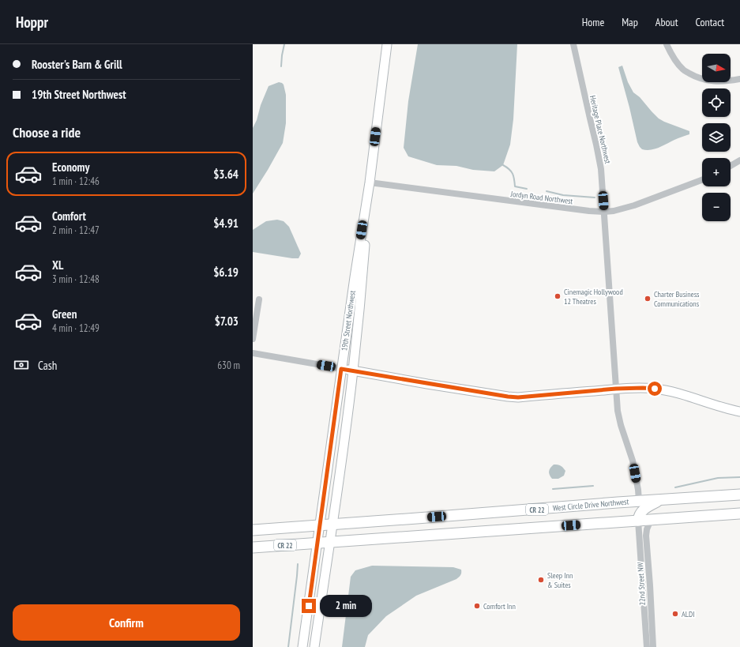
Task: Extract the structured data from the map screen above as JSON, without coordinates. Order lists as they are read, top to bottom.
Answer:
{
  "streets": {
    "main road": ["West Circle Drive Northwest", "CR 22"],
    "street": [
      "Heritage Place Northwest",
      "Jordyn Road Northwest",
      "19th Street Northwest",
      "22nd Street NW"
    ]
  },
  "crossings": [
    ["Heritage Place Northwest", "Jordyn Road Northwest"],
    ["Heritage Place Northwest", "West Circle Drive Northwest"],
    ["Jordyn Road Northwest", "19th Street Northwest"],
    ["19th Street Northwest", "West Circle Drive Northwest"],
    ["19th Street Northwest", "CR 22"],
    ["CR 22", "22nd Street NW"]
  ],
  "places": [
    "Cinemagic Hollywood 12 Theatres",
    "Charter Business Communications",
    "Sleep Inn & Suites",
    "Comfort Inn",
    "ALDI"
  ],
  "north": "right",
  "page": {
    "header": "Hoppr",
    "nav": [
      "Home",
      "Map",
      "About",
      "Contact"
    ],
    "banner": ["Rooster's Barn & Grill", "19th Street Northwest"],
    "map_buttons": ["+", "−"],
    "heading": "Choose a ride",
    "list": [
      {
        "name": "Economy",
        "note": "1 min · 12:46",
        "value": "$3.64"
      },
      {
        "name": "Comfort",
        "note": "2 min · 12:47",
        "value": "$4.91"
      },
      {
        "name": "XL",
        "note": "3 min · 12:48",
        "value": "$6.19"
      },
      {
        "name": "Green",
        "note": "4 min · 12:49",
        "value": "$7.03"
      }
    ],
    "pay": ["Cash", "630 m"],
    "bubble": "2 min",
    "buttons": "Confirm"
  }
}
